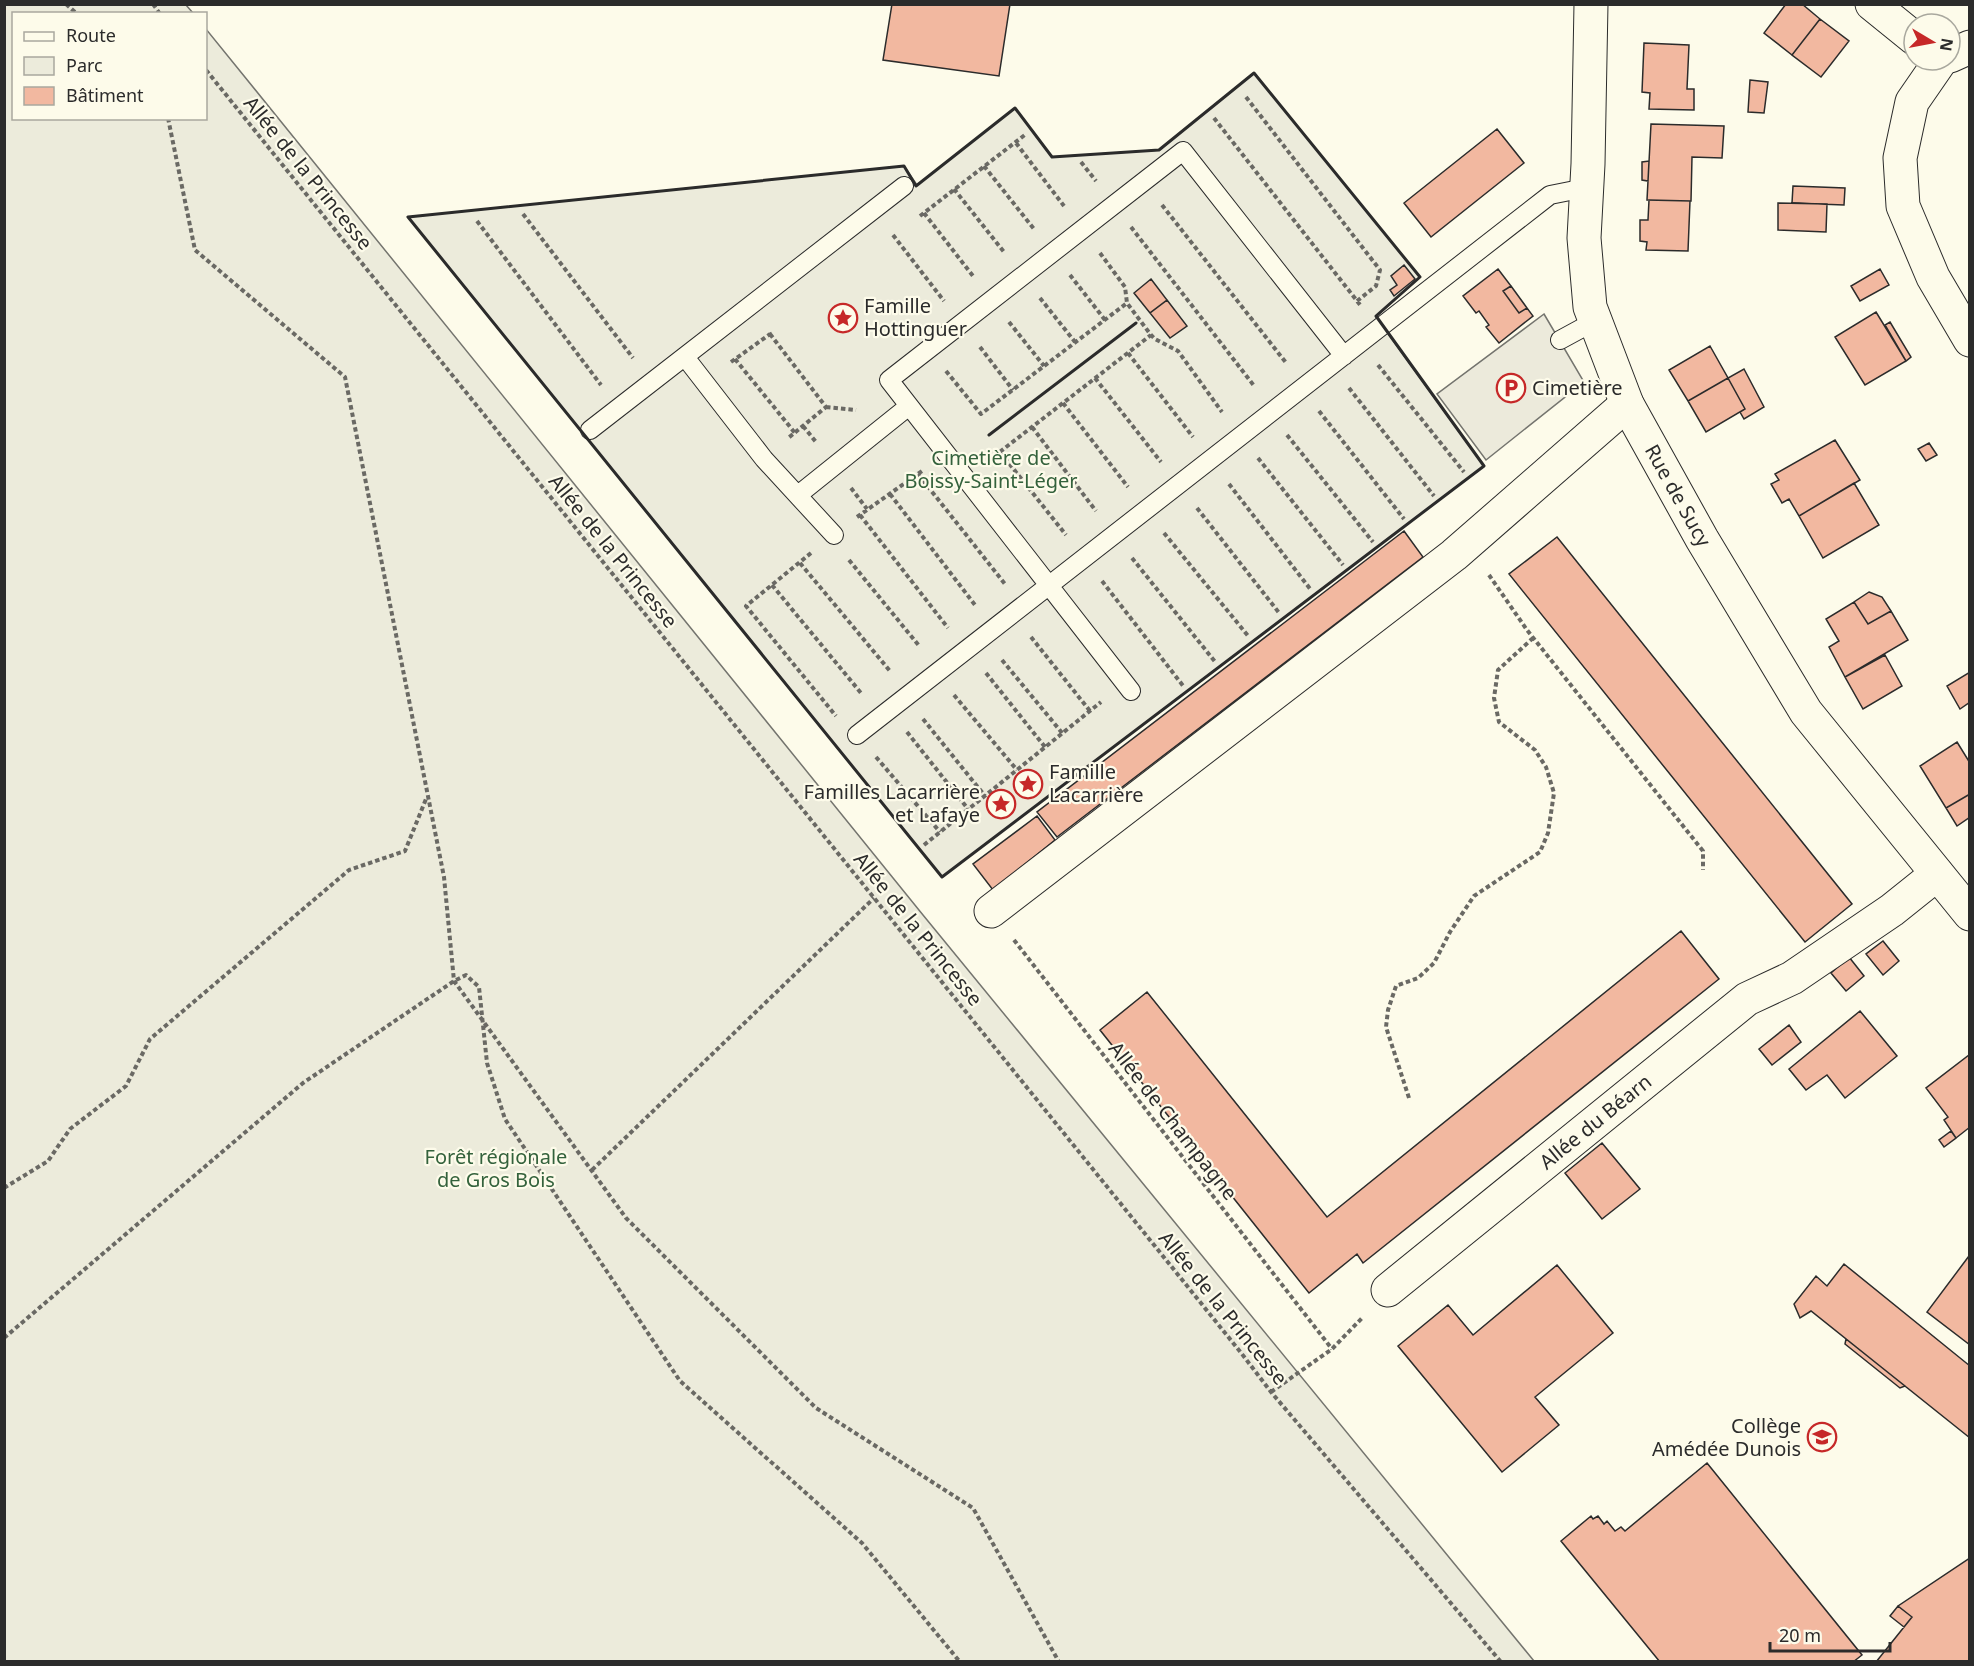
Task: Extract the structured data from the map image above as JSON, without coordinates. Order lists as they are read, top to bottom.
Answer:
{
  "streets": {
    "street": ["Rue de Sucy", "Allée du Béarn"],
    "path": ["Allée de la Princesse", "Allée de Champagne"]
  },
  "crossings": [
    ["Rue de Sucy", "Allée du Béarn"]
  ],
  "parks": ["Cimetière de Boissy-Saint-Léger", "Forêt régionale de Gros Bois"],
  "places": {
    "place": ["Famille Hottinguer", "Famille Lacarrière", "Familles Lacarrière et Lafaye"],
    "parking": ["Cimetière"],
    "school or university": ["Collège Amédée Dunois"]
  },
  "legend": ["Route", "Parc", "Bâtiment"],
  "scale_bar": "20 m",
  "north": "right"
}
